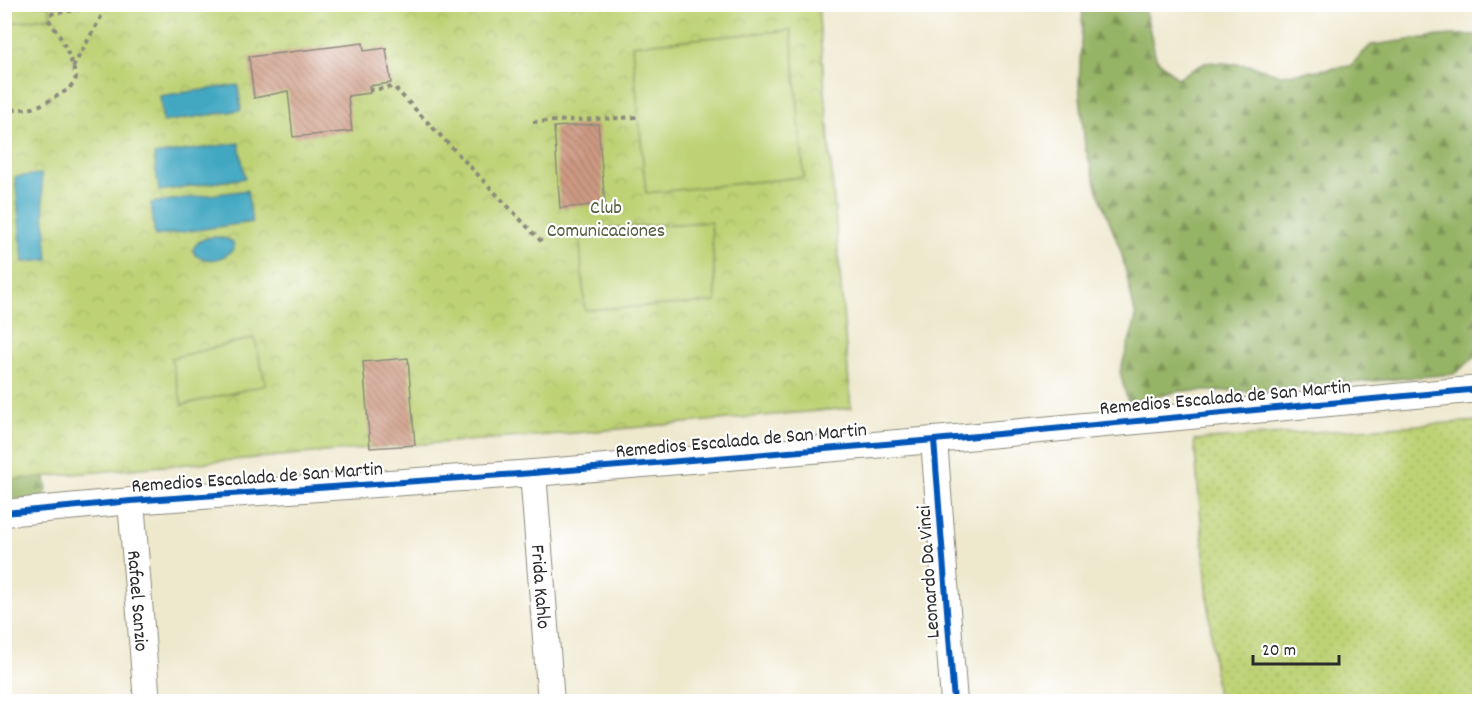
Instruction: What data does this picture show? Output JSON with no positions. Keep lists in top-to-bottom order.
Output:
{
  "streets": {
    "street": [
      "Remedios Escalada de San Martin",
      "Leonardo Da Vinci",
      "Frida Kahlo",
      "Rafael Sanzio"
    ]
  },
  "crossings": [
    ["Remedios Escalada de San Martin", "Leonardo Da Vinci"],
    ["Remedios Escalada de San Martin", "Frida Kahlo"],
    ["Remedios Escalada de San Martin", "Rafael Sanzio"]
  ],
  "parks": ["Club Comunicaciones"],
  "scale_bar": "20 m"
}
